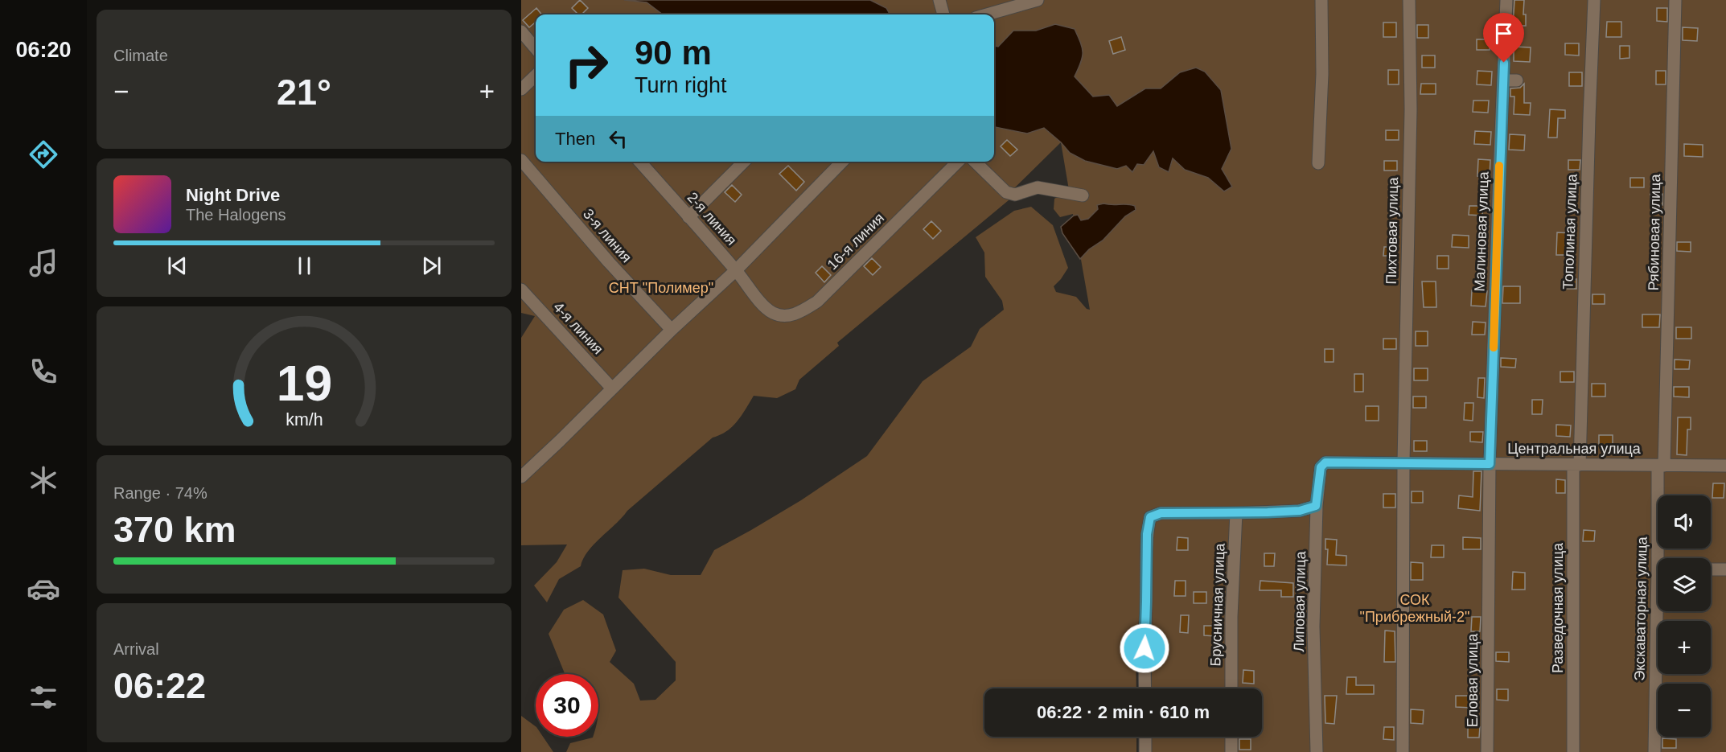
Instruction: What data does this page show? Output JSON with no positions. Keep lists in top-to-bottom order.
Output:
{
  "streets": {
    "street": [
      "2-я линия",
      "Пихтовая улица",
      "Малиновая улица",
      "Тополиная улица",
      "Рябиновая улица",
      "3-я линия",
      "16-я линия",
      "4-я линия",
      "Центральная улица",
      "Липовая улица",
      "Брусничная улица",
      "Разведочная улица",
      "Экскаваторная улица",
      "Еловая улица"
    ]
  },
  "crossings": [
    ["2-я линия", "16-я линия"],
    ["Пихтовая улица", "Центральная улица"],
    ["Малиновая улица", "Центральная улица"],
    ["Малиновая улица", "Еловая улица"],
    ["Тополиная улица", "Центральная улица"],
    ["Тополиная улица", "Разведочная улица"],
    ["Рябиновая улица", "Центральная улица"],
    ["Рябиновая улица", "Экскаваторная улица"],
    ["Центральная улица", "Липовая улица"],
    ["Центральная улица", "Разведочная улица"],
    ["Центральная улица", "Экскаваторная улица"],
    ["Центральная улица", "Еловая улица"]
  ],
  "parks": ["СНТ \"Полимер\"", "СОК \"Прибрежный-2\""],
  "page": {
    "tabs": "06:20",
    "tile": [
      "Climate",
      ["Range · 74%", "370 km"],
      ["Arrival", "06:22"]
    ],
    "turn": ["90 m", "Turn right"],
    "heat": ["−", "21°", "+"],
    "then": "Then",
    "song": ["Night Drive", "The Halogens"],
    "map_buttons": ["+", "−"],
    "limit": "30",
    "trip": "06:22 · 2 min · 610 m",
    "gauge": ["19", "km/h"]
  }
}
